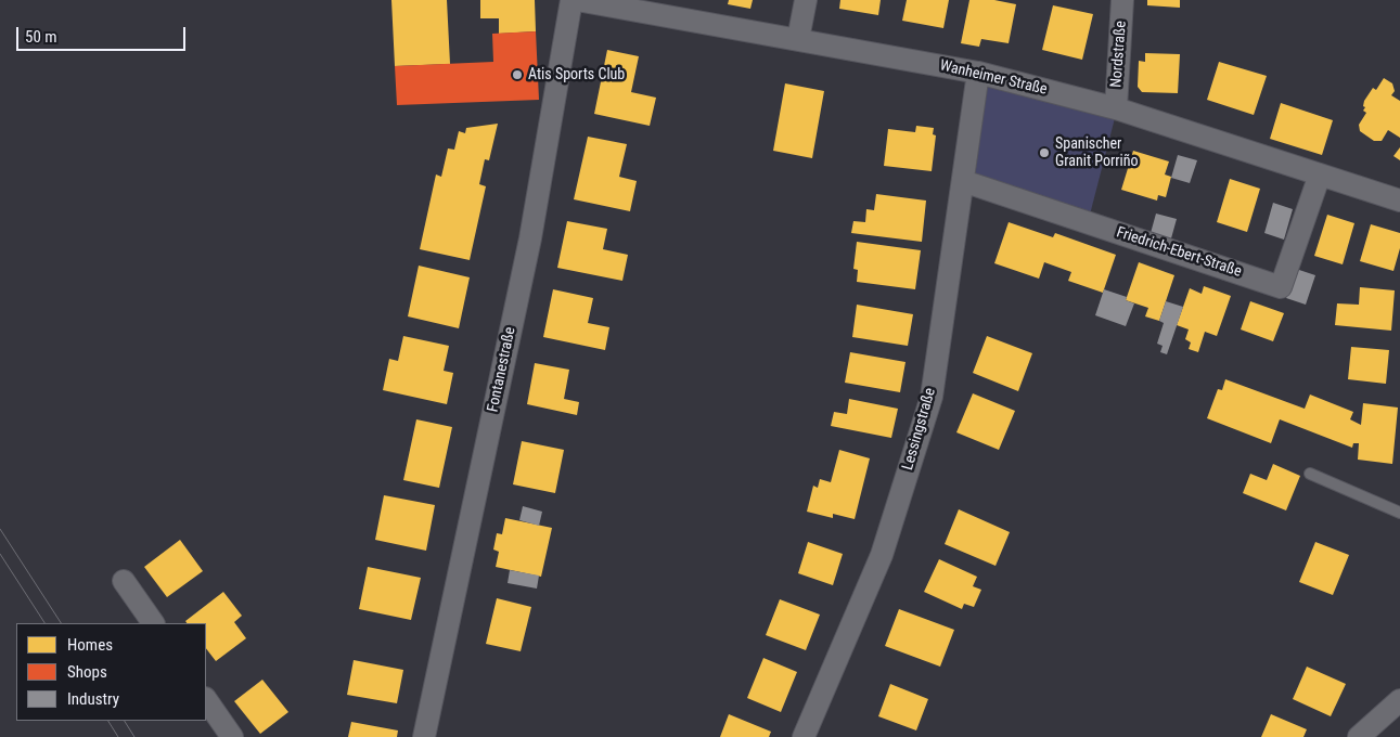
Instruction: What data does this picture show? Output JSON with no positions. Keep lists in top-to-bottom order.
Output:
{
  "streets": {
    "street": [
      "Nordstraße",
      "Wanheimer Straße",
      "Friedrich-Ebert-Straße",
      "Fontanestraße",
      "Lessingstraße"
    ]
  },
  "crossings": [
    ["Nordstraße", "Wanheimer Straße"],
    ["Wanheimer Straße", "Friedrich-Ebert-Straße"],
    ["Wanheimer Straße", "Lessingstraße"],
    ["Friedrich-Ebert-Straße", "Lessingstraße"]
  ],
  "places": ["Atis Sports Club", "Spanischer Granit Porriño"],
  "legend": ["Homes", "Shops", "Industry"],
  "scale_bar": "50 m"
}
